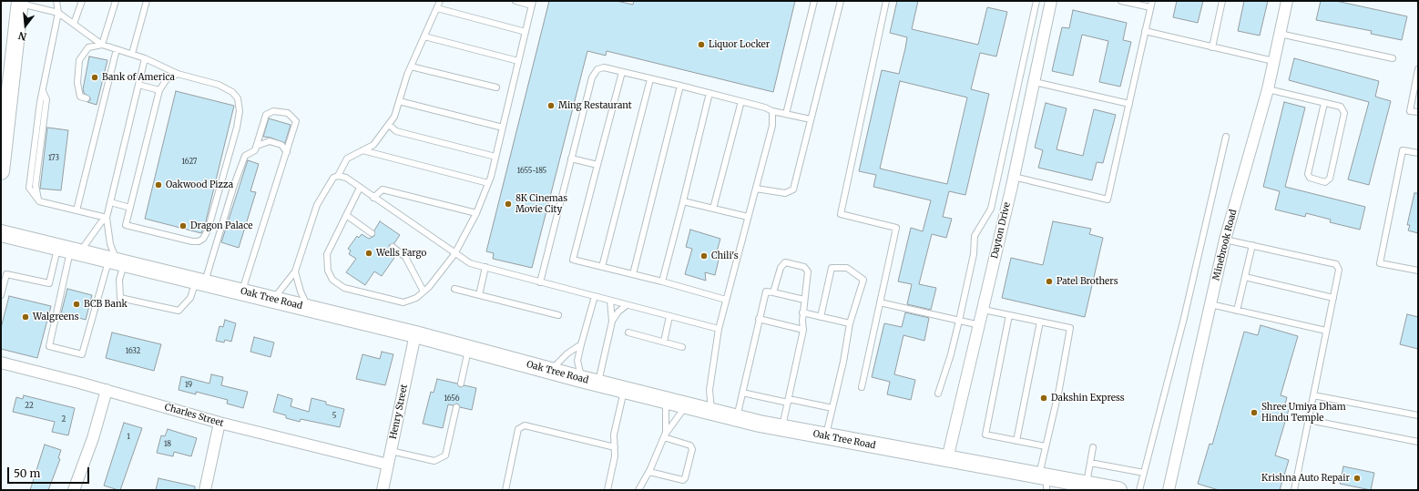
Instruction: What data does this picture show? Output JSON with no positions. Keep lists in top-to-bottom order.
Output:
{
  "streets": {
    "main road": ["Oak Tree Road"],
    "street": [
      "Dayton Drive",
      "Minebrook Road",
      "Henry Street",
      "Charles Street"
    ]
  },
  "crossings": [
    ["Dayton Drive", "Oak Tree Road"],
    ["Oak Tree Road", "Henry Street"],
    ["Henry Street", "Charles Street"]
  ],
  "places": [
    "Liquor Locker",
    "Bank of America",
    "Ming Restaurant",
    "Oakwood Pizza",
    "8K Cinemas Movie City",
    "Dragon Palace",
    "Wells Fargo",
    "Chili's",
    "Patel Brothers",
    "BCB Bank",
    "Walgreens",
    "Dakshin Express",
    "Shree Umiya Dham Hindu Temple",
    "Krishna Auto Repair"
  ],
  "house_numbers": [
    "173",
    "1627",
    "1655-185",
    "1632",
    "19",
    "1656",
    "22",
    "5",
    "2",
    "1",
    "18"
  ],
  "scale_bar": "50 m",
  "north": "bottom"
}
